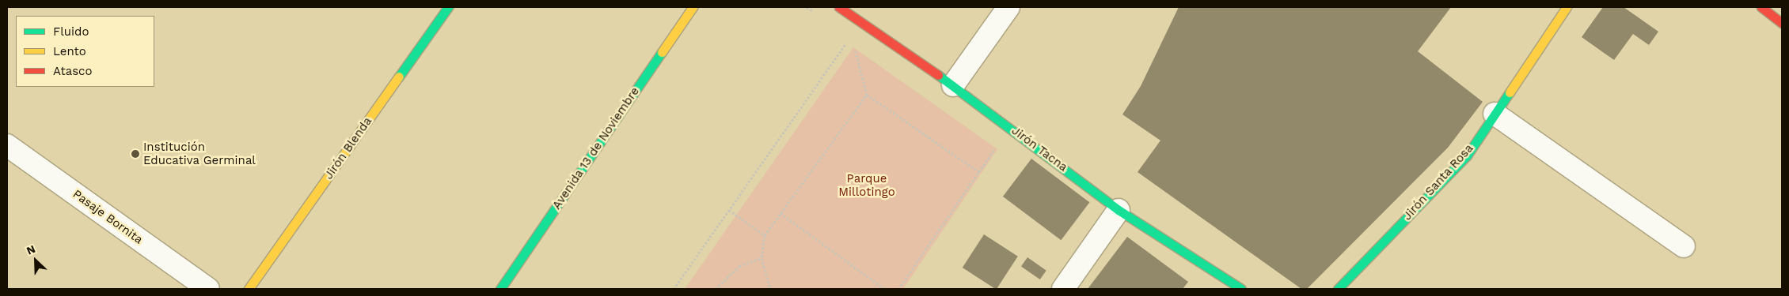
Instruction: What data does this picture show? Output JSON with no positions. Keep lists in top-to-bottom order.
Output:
{
  "streets": {
    "main road": [
      "Jirón Blenda",
      "Avenida 13 de Noviembre",
      "Jirón Tacna",
      "Jirón Santa Rosa"
    ],
    "street": ["Pasaje Bornita"]
  },
  "parks": ["Parque Millotingo"],
  "places": ["Institución Educativa Germinal"],
  "legend": ["Fluido", "Lento", "Atasco"],
  "north": "top left"
}
